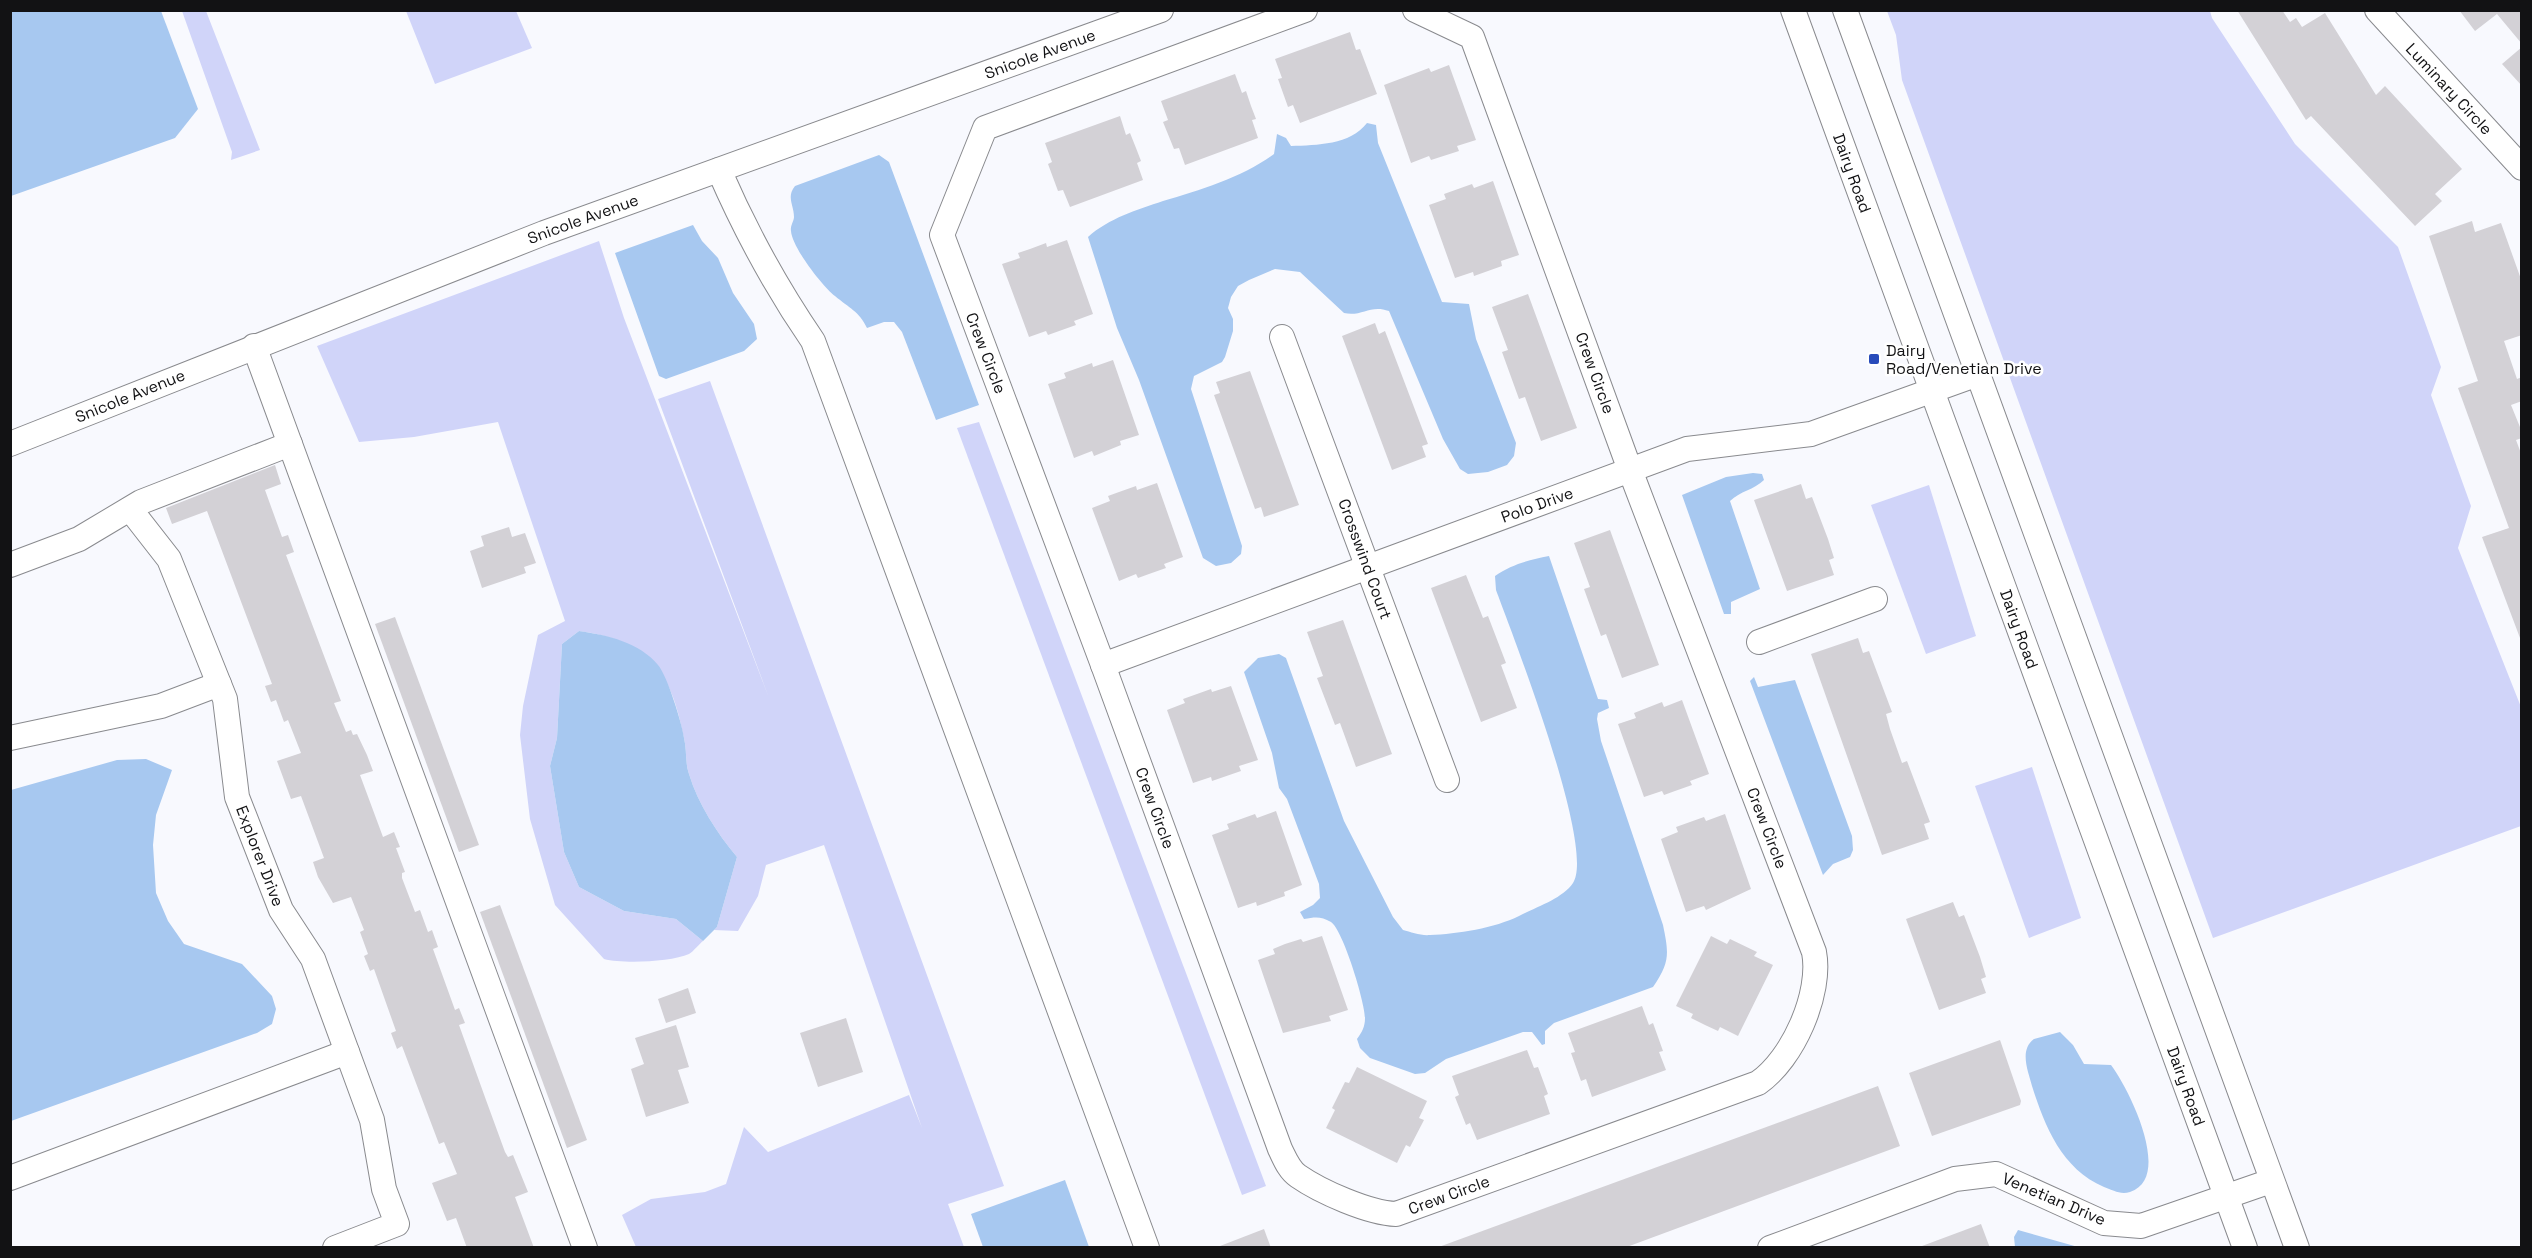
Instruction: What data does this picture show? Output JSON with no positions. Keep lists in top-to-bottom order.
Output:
{
  "streets": {
    "street": [
      "Snicole Avenue",
      "Luminary Circle",
      "Dairy Road",
      "Crew Circle",
      "Polo Drive",
      "Crosswind Court",
      "Explorer Drive",
      "Venetian Drive"
    ]
  },
  "crossings": [
    ["Dairy Road", "Polo Drive"],
    ["Dairy Road", "Venetian Drive"],
    ["Crew Circle", "Polo Drive"],
    ["Polo Drive", "Crosswind Court"]
  ],
  "places": {
    "transit": ["Dairy Road/Venetian Drive"]
  }
}
